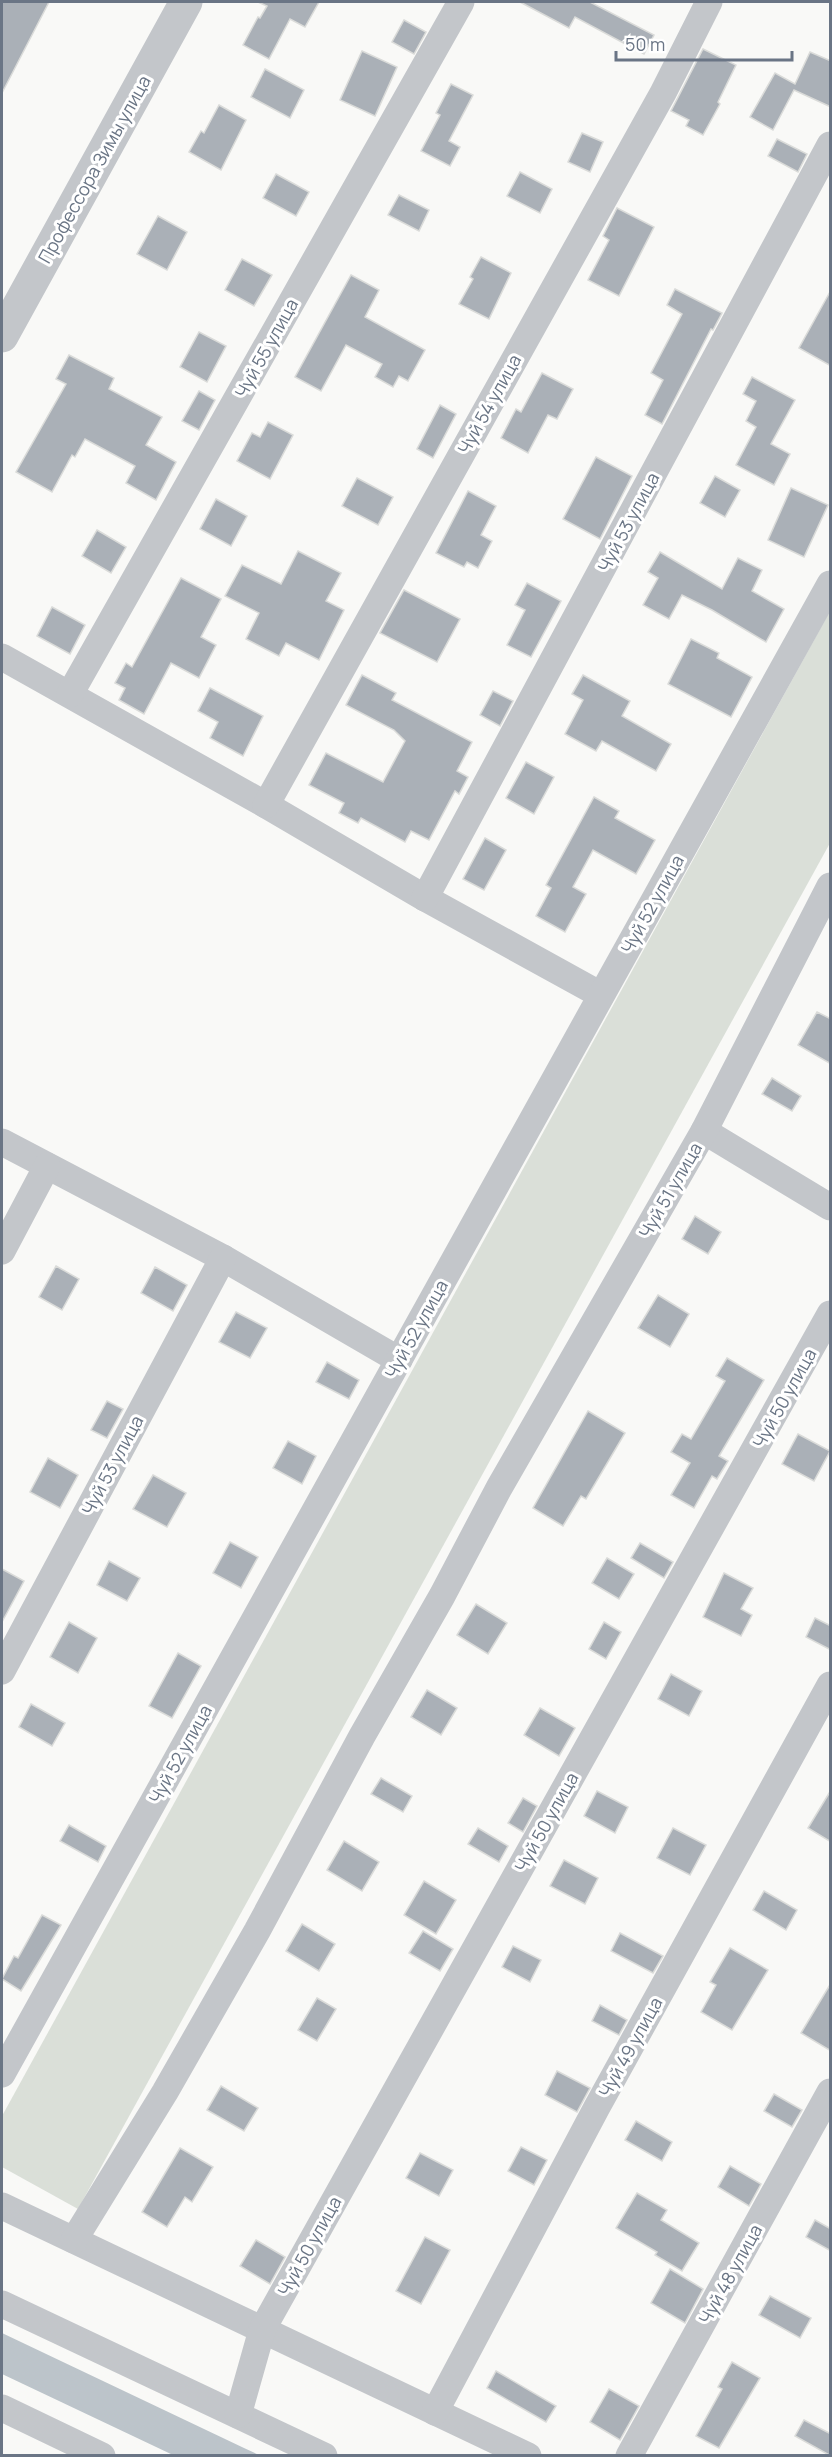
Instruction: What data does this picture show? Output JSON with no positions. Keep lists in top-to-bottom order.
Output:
{
  "streets": {
    "street": [
      "Профессора Зимы улица",
      "Чуй 55 улица",
      "Чуй 54 улица",
      "Чуй 53 улица",
      "Чуй 52 улица",
      "Чуй 51 улица",
      "Чуй 50 улица",
      "Чуй 49 улица",
      "Чуй 48 улица"
    ]
  },
  "scale_bar": "50 m"
}
